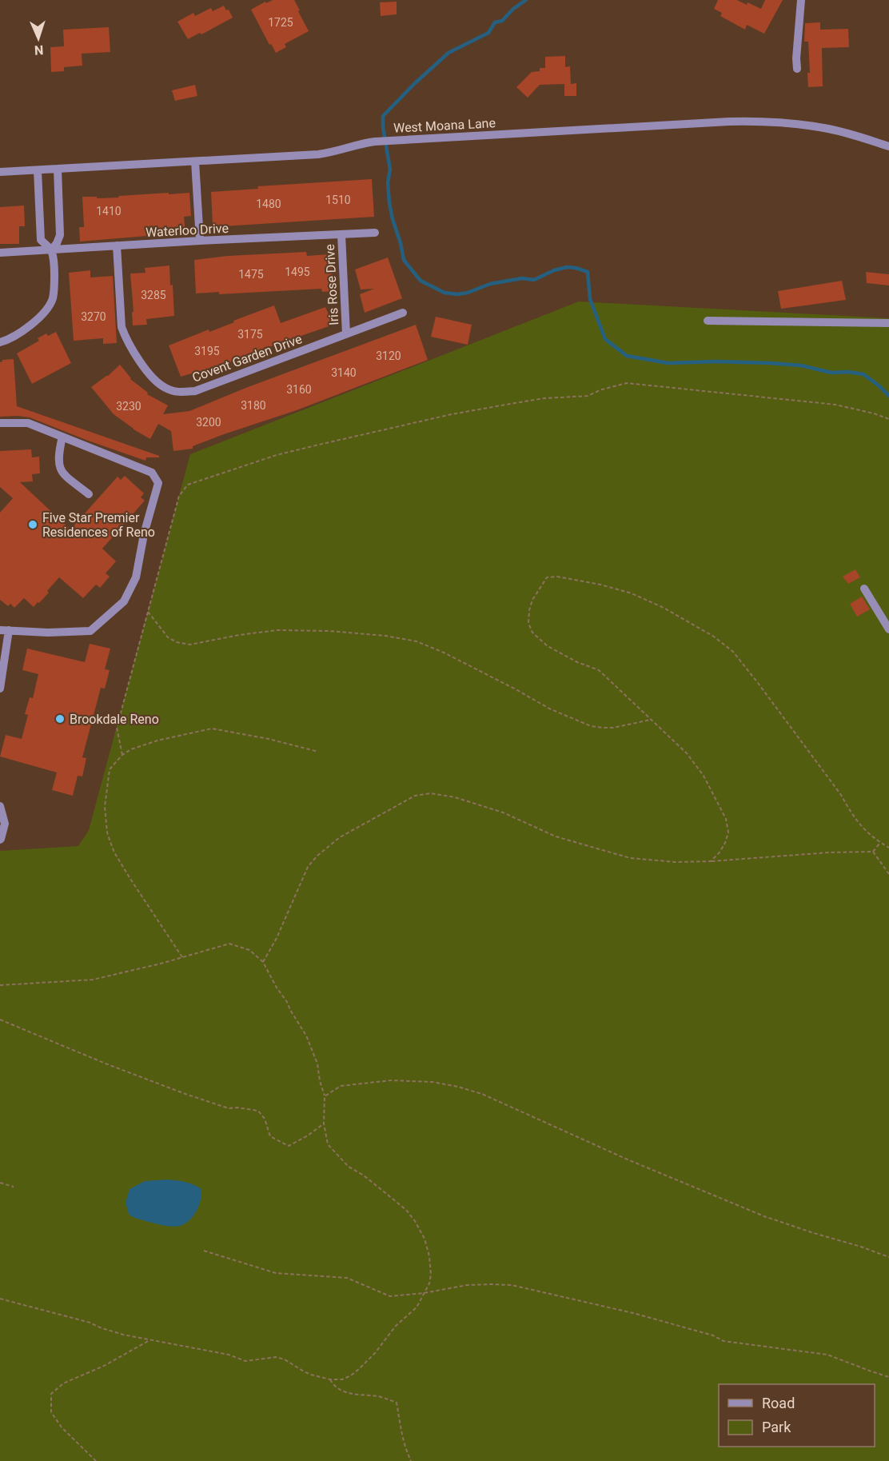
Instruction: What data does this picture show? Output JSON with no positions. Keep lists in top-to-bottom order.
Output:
{
  "streets": {
    "street": [
      "West Moana Lane",
      "Waterloo Drive",
      "Iris Rose Drive",
      "Covent Garden Drive"
    ]
  },
  "crossings": [
    ["Waterloo Drive", "Iris Rose Drive"],
    ["Waterloo Drive", "Covent Garden Drive"],
    ["Iris Rose Drive", "Covent Garden Drive"]
  ],
  "places": ["Five Star Premier Residences of Reno", "Brookdale Reno"],
  "house_numbers": [
    "1725",
    "1510",
    "1480",
    "1410",
    "1495",
    "1475",
    "3285",
    "3270",
    "3175",
    "3195",
    "3120",
    "3140",
    "3160",
    "3180",
    "3230",
    "3200"
  ],
  "legend": ["Road", "Park"],
  "north": "bottom"
}
